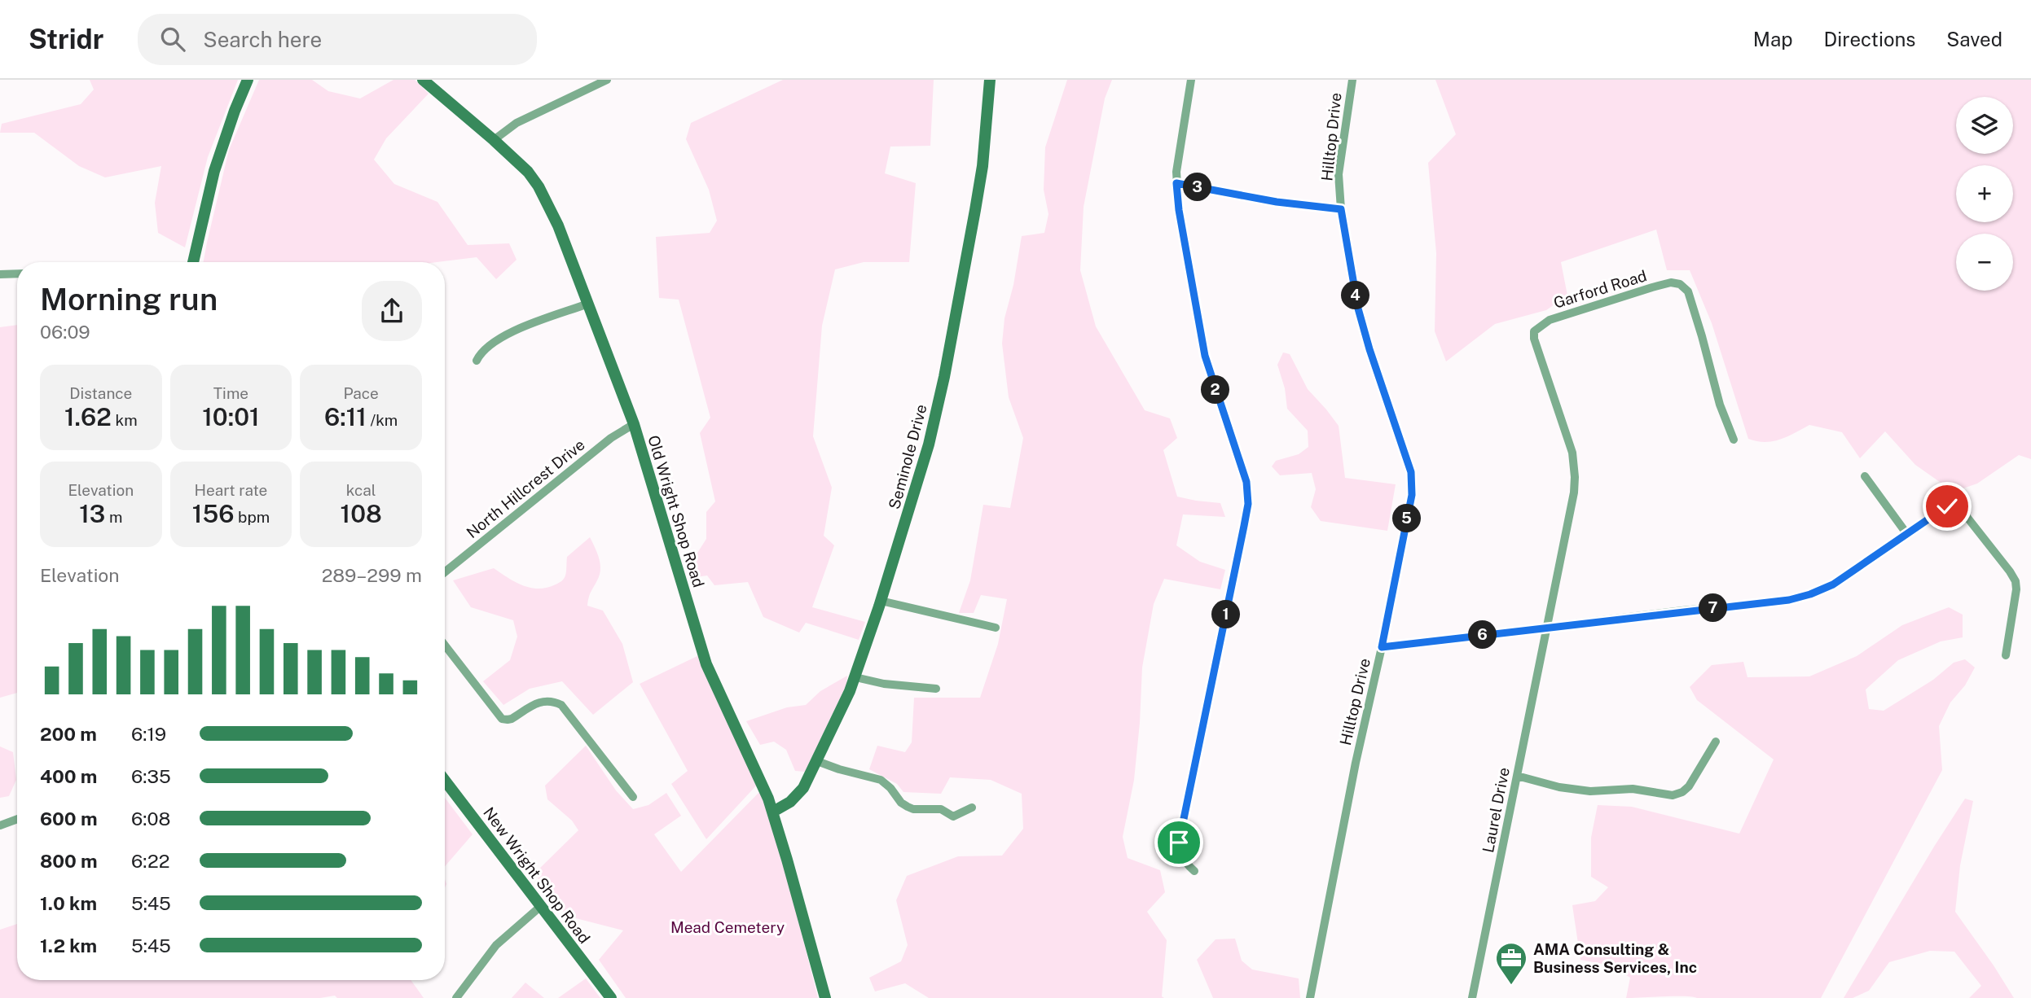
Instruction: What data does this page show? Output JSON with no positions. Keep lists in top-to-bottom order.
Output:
{
  "streets": {
    "street": [
      "Hilltop Drive",
      "Garford Road",
      "Seminole Drive",
      "North Hillcrest Drive",
      "Old Wright Shop Road",
      "Laurel Drive",
      "New Wright Shop Road"
    ]
  },
  "crossings": [
    ["Garford Road", "Laurel Drive"],
    ["Seminole Drive", "Old Wright Shop Road"],
    ["North Hillcrest Drive", "Old Wright Shop Road"]
  ],
  "parks": ["Mead Cemetery"],
  "places": {
    "office": ["AMA Consulting & Business Services, Inc"]
  },
  "page": {
    "header": "Stridr",
    "search": "Search here",
    "nav": ["Map", "Directions", "Saved"],
    "map_buttons": ["+", "−"],
    "pins": [
      "3",
      "4",
      "2",
      "5",
      "7",
      "1",
      "6"
    ],
    "heading": ["Morning run", "06:09"],
    "stats": [
      ["Distance", "1.62 km"],
      ["Time", "10:01"],
      ["Pace", "6:11 /km"],
      ["Elevation", "13 m"],
      ["Heart rate", "156 bpm"],
      ["kcal", "108"]
    ],
    "chart": ["Elevation", "289–299 m"],
    "list": [
      {
        "name": "200 m",
        "note": "6:19"
      },
      {
        "name": "400 m",
        "note": "6:35"
      },
      {
        "name": "600 m",
        "note": "6:08"
      },
      {
        "name": "800 m",
        "note": "6:22"
      },
      {
        "name": "1.0 km",
        "note": "5:45"
      },
      {
        "name": "1.2 km",
        "note": "5:45"
      }
    ]
  }
}
